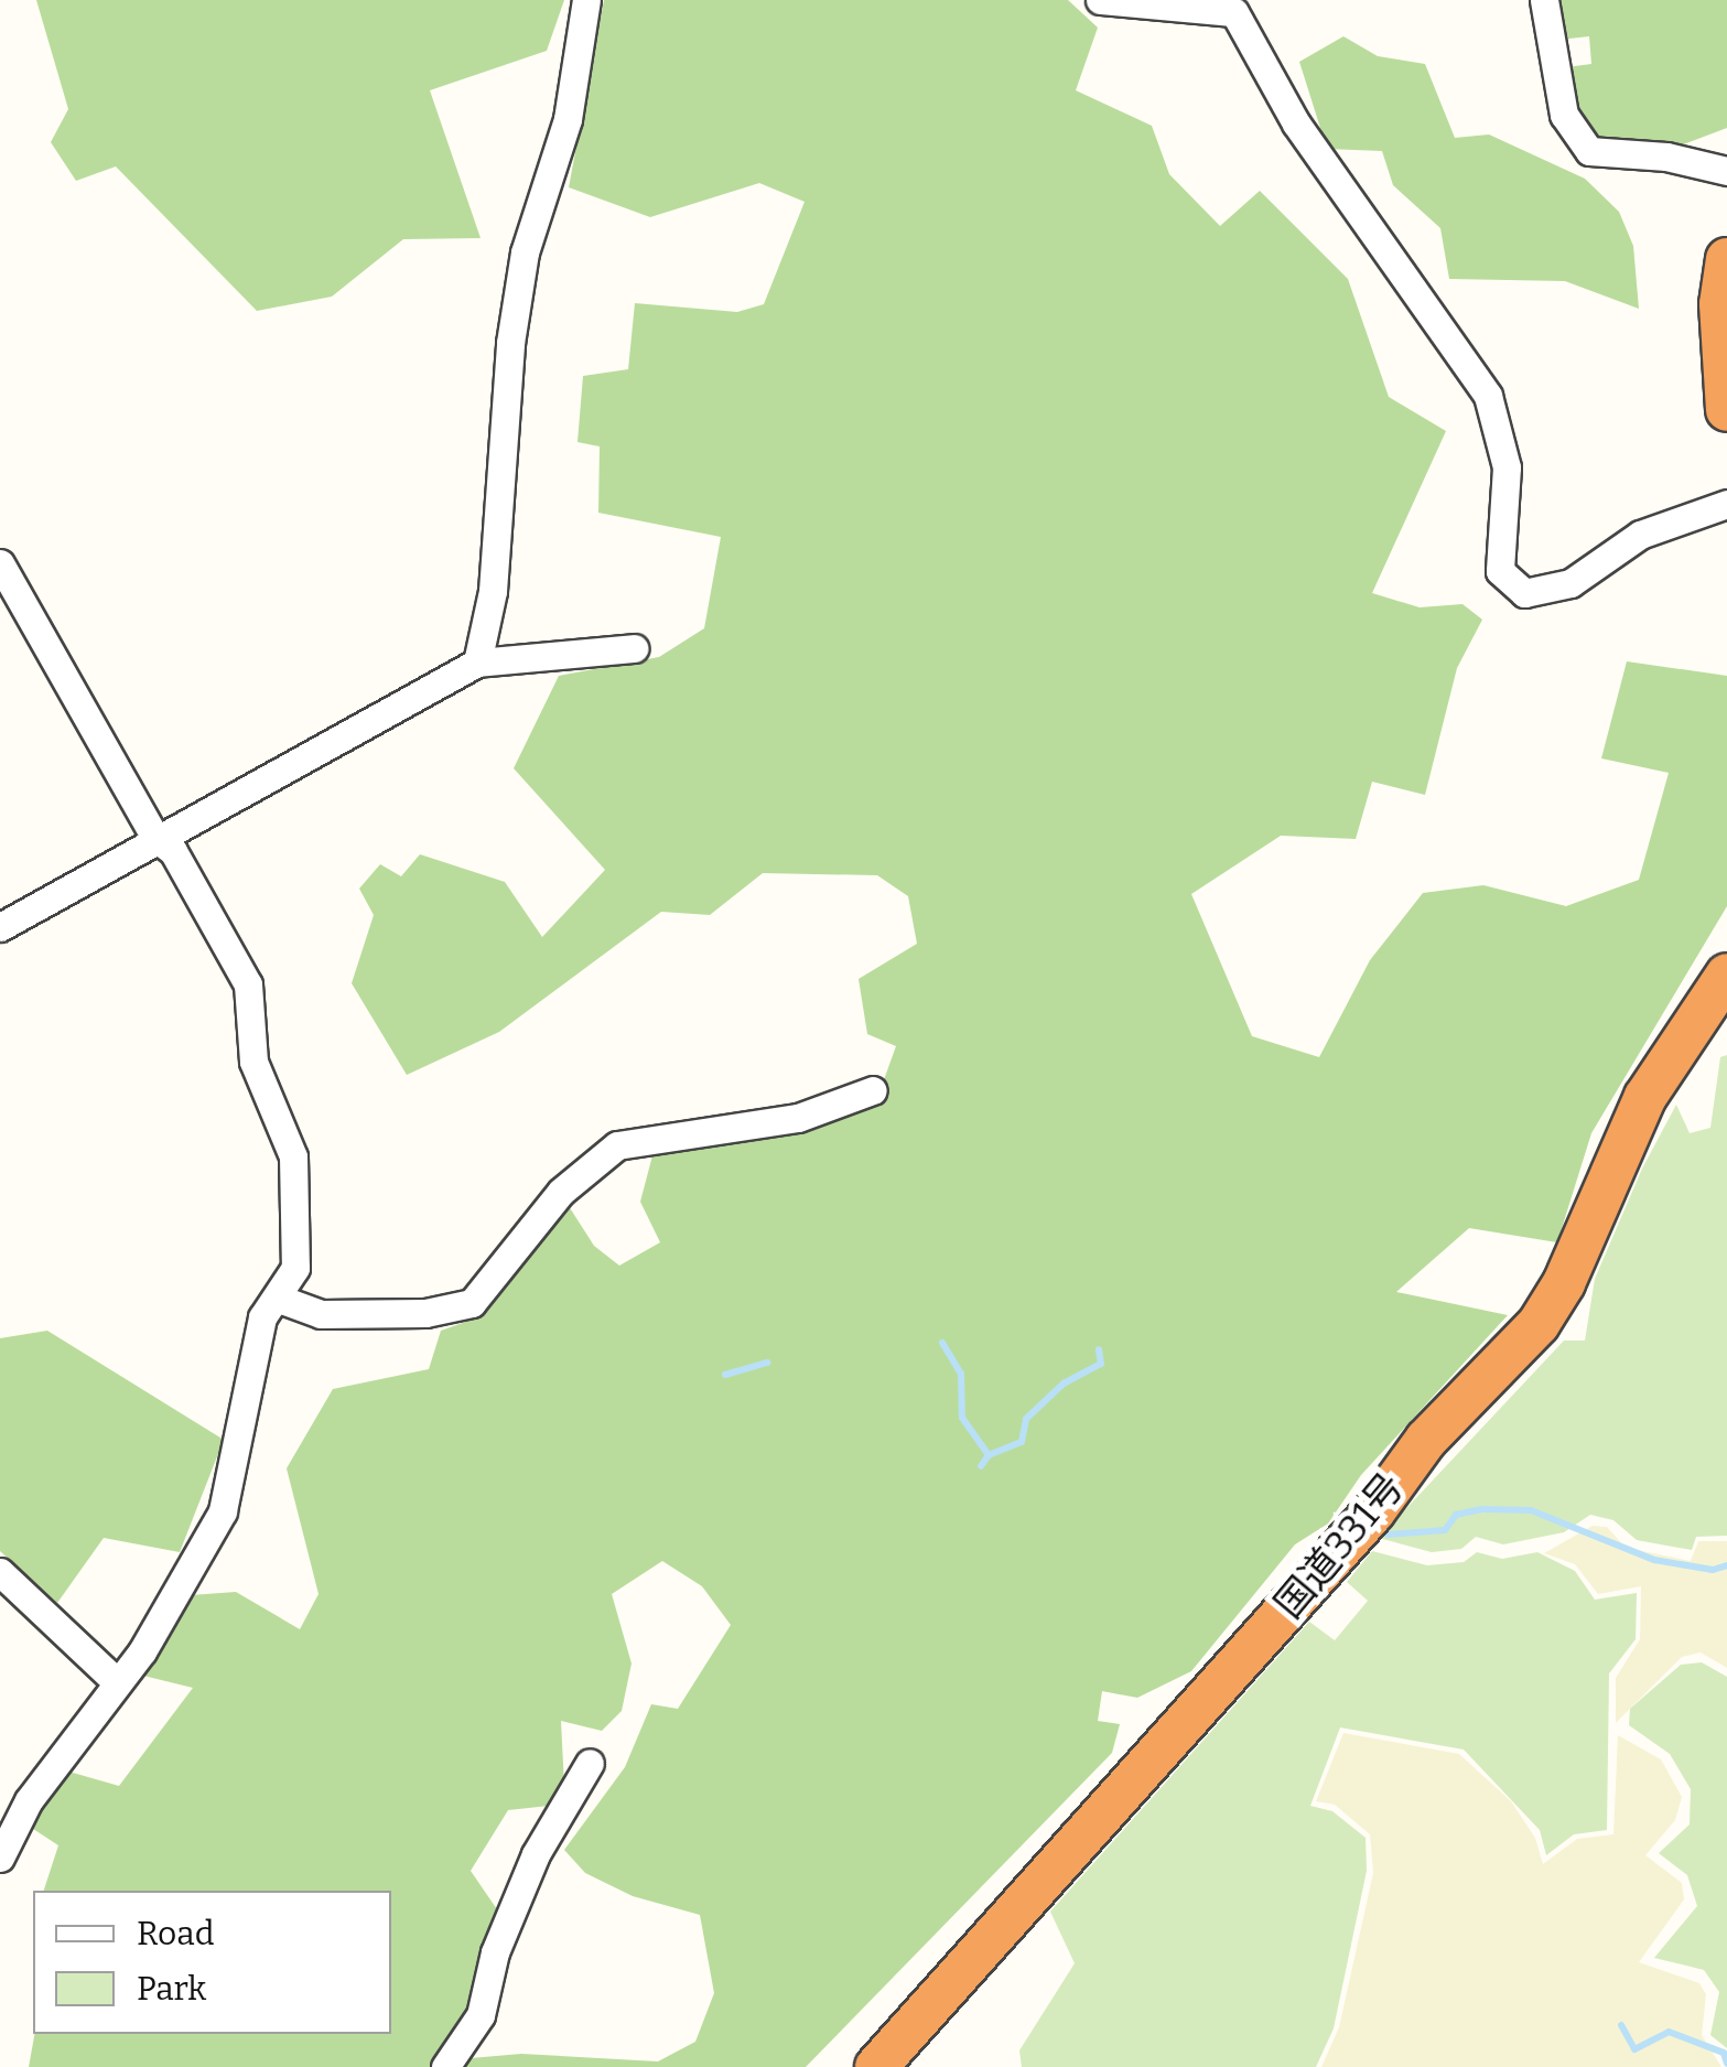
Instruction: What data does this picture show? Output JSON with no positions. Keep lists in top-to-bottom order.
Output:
{
  "streets": {
    "highway": ["国道331号"]
  },
  "legend": ["Road", "Park"]
}
